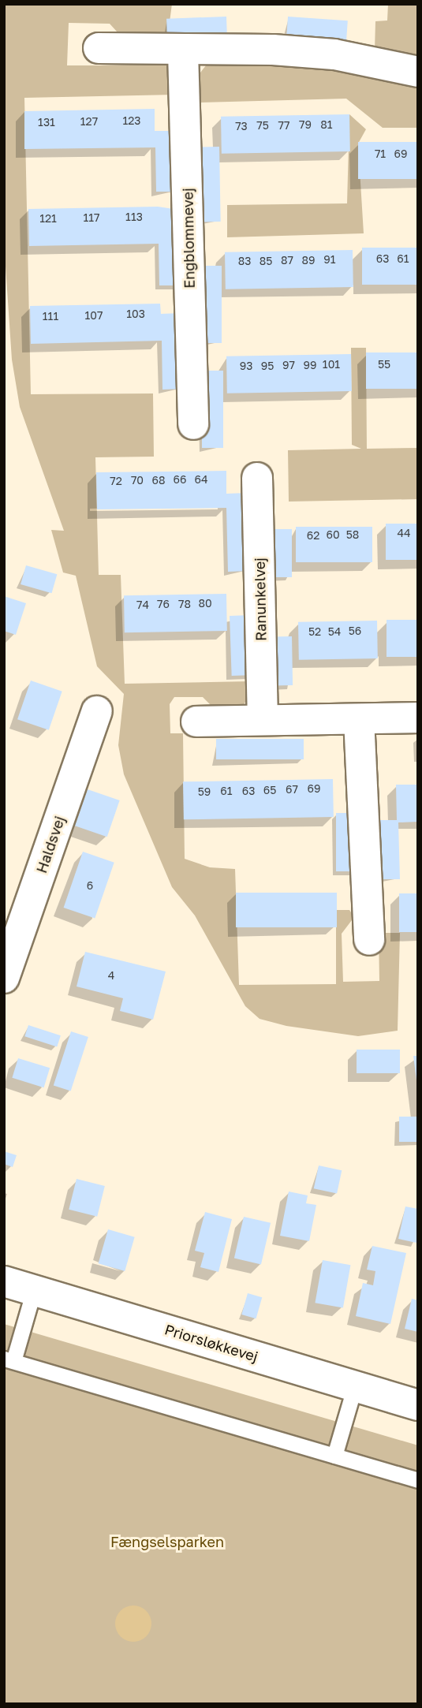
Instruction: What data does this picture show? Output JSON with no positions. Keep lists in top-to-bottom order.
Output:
{
  "streets": {
    "street": [
      "Engblommevej",
      "Ranunkelvej",
      "Haldsvej",
      "Priorsløkkevej"
    ]
  },
  "parks": ["Fængselsparken"],
  "house_numbers": [
    "123",
    "127",
    "131",
    "79",
    "81",
    "75",
    "77",
    "73",
    "71",
    "69",
    "113",
    "117",
    "121",
    "63",
    "61",
    "91",
    "87",
    "89",
    "83",
    "85",
    "103",
    "107",
    "111",
    "101",
    "55",
    "97",
    "99",
    "93",
    "95",
    "66",
    "64",
    "70",
    "68",
    "72",
    "44",
    "60",
    "58",
    "62",
    "80",
    "76",
    "78",
    "74",
    "56",
    "52",
    "54",
    "69",
    "67",
    "65",
    "61",
    "63",
    "59",
    "6",
    "4"
  ]
}
